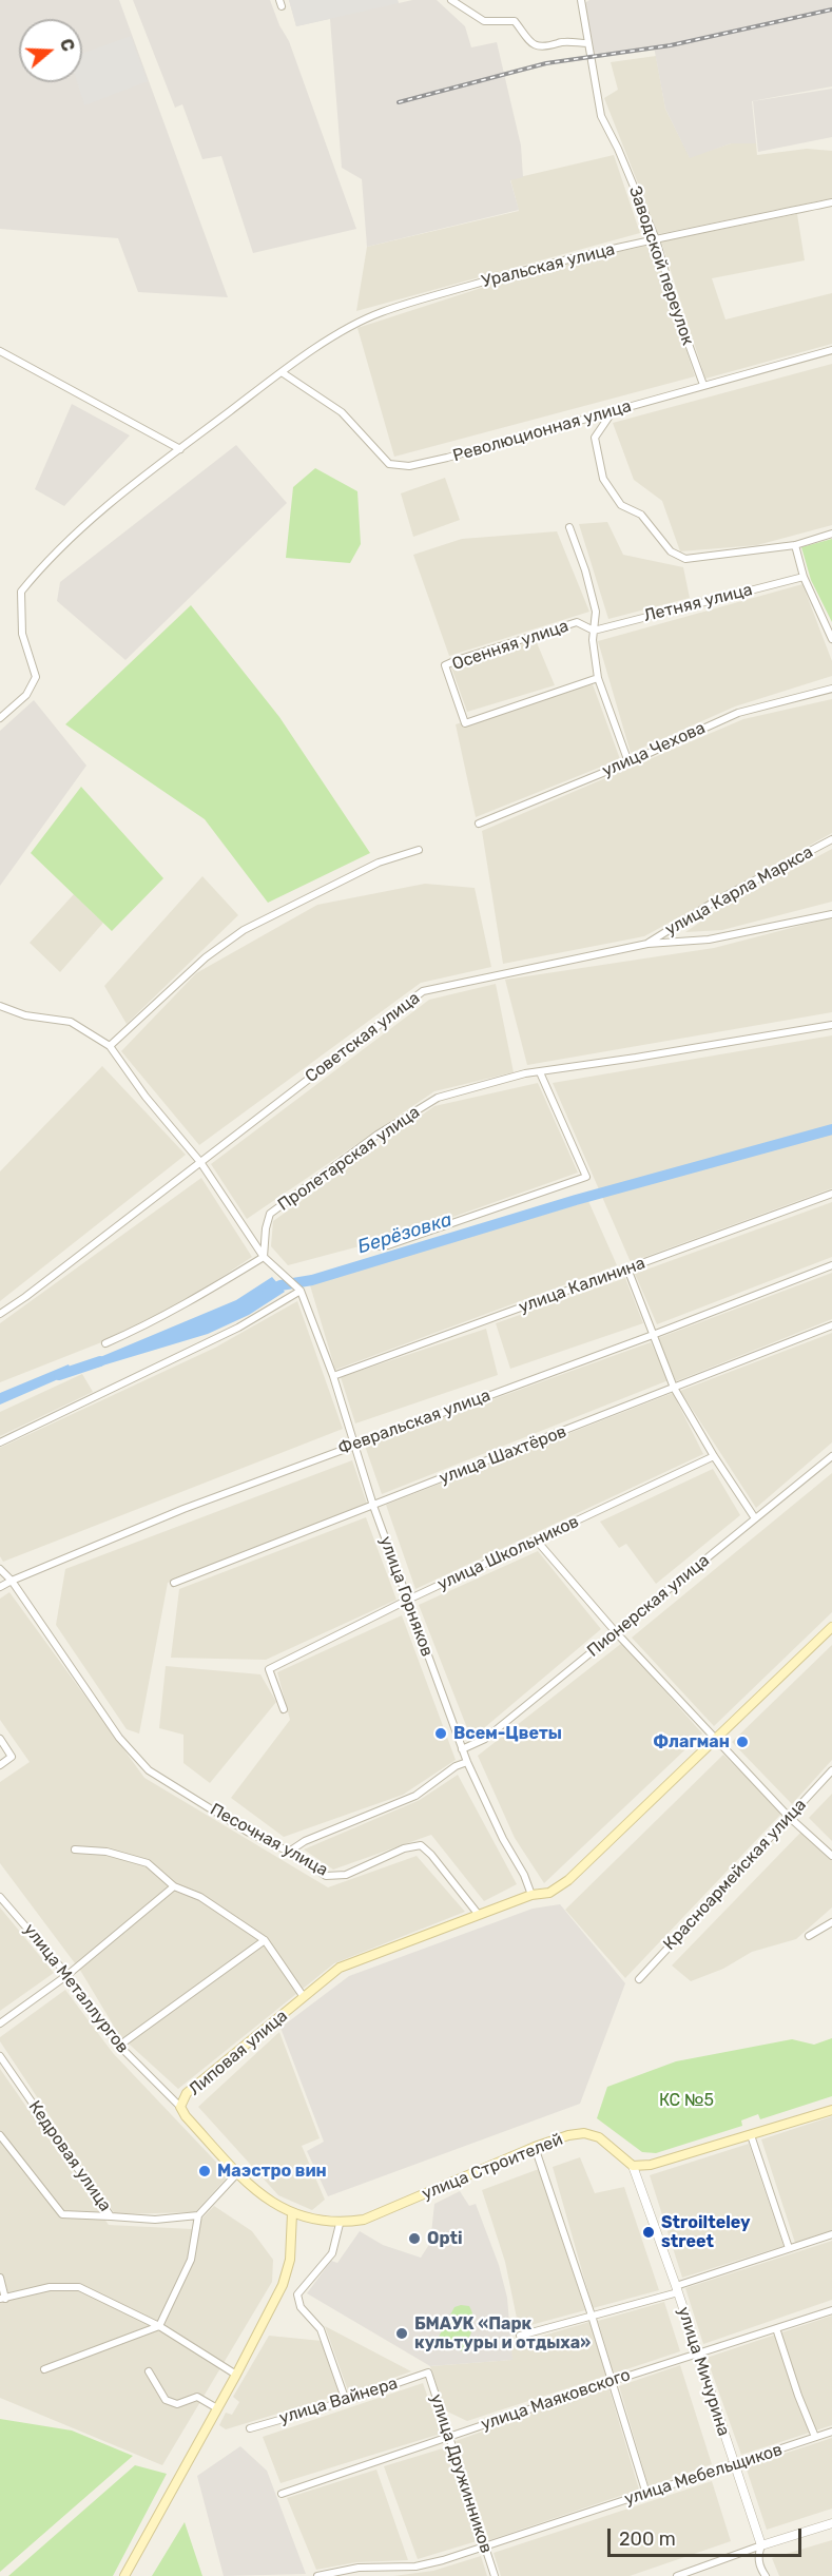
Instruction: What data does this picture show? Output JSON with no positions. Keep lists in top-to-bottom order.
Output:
{
  "streets": {
    "main road": ["Липовая улица", "улица Строителей"],
    "street": [
      "Уральская улица",
      "Заводской переулок",
      "Революционная улица",
      "Летняя улица",
      "Осенняя улица",
      "улица Чехова",
      "улица Карла Маркса",
      "Советская улица",
      "Пролетарская улица",
      "улица Калинина",
      "Февральская улица",
      "улица Шахтёров",
      "улица Школьников",
      "улица Горняков",
      "Пионерская улица",
      "Песочная улица",
      "Красноармейская улица",
      "улица Металлургов",
      "Кедровая улица",
      "улица Мичурина",
      "улица Маяковского",
      "улица Вайнера",
      "улица Дружинников",
      "улица Мебельщиков"
    ]
  },
  "crossings": [
    ["Уральская улица", "Заводской переулок"],
    ["Уральская улица", "Революционная улица"],
    ["Заводской переулок", "Революционная улица"],
    ["Летняя улица", "Осенняя улица"],
    ["улица Карла Маркса", "Советская улица"],
    ["улица Калинина", "улица Горняков"],
    ["Февральская улица", "улица Горняков"],
    ["Февральская улица", "Песочная улица"],
    ["улица Шахтёров", "улица Горняков"],
    ["улица Школьников", "улица Горняков"],
    ["улица Горняков", "Пионерская улица"],
    ["улица Горняков", "Липовая улица"],
    ["Песочная улица", "Липовая улица"],
    ["улица Металлургов", "Липовая улица"],
    ["Липовая улица", "улица Строителей"],
    ["улица Строителей", "улица Мичурина"],
    ["улица Мичурина", "улица Маяковского"],
    ["улица Мичурина", "улица Мебельщиков"],
    ["улица Маяковского", "улица Дружинников"],
    ["улица Вайнера", "улица Дружинников"],
    ["улица Дружинников", "улица Мебельщиков"]
  ],
  "water": ["Берёзовка"],
  "parks": ["КС №5"],
  "places": [
    "Всем-Цветы",
    "Флагман",
    "Маэстро вин",
    "Stroilteley street",
    "Opti",
    "БМАУК «Парк культуры и отдыха»"
  ],
  "scale_bar": "200 m",
  "north": "right"
}
